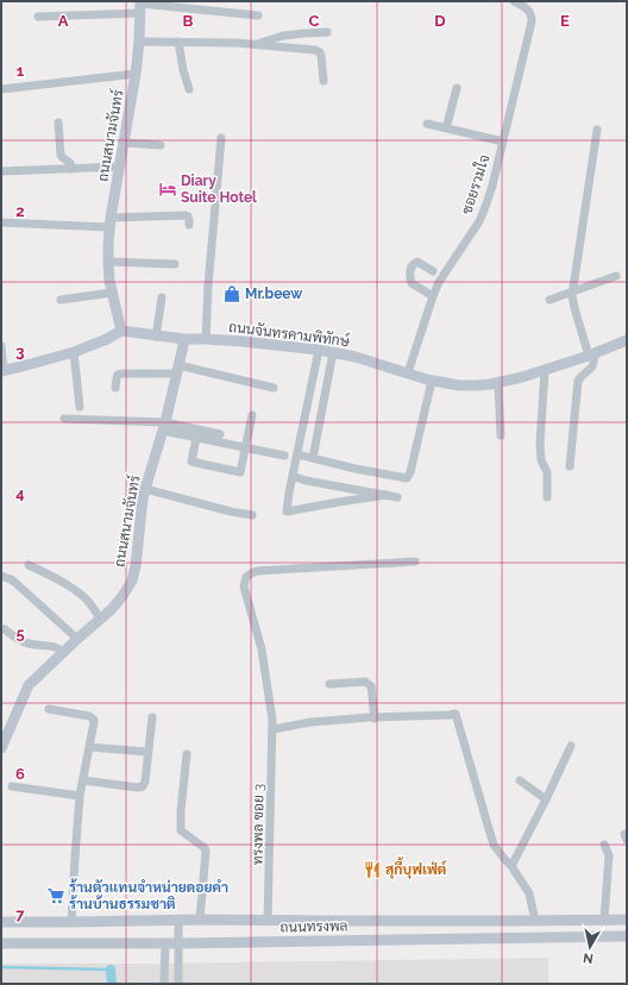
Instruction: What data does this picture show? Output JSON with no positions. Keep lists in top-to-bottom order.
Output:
{
  "streets": {
    "street": [
      "ถนนสนามจันทร์",
      "ซอยรวมใจ",
      "ถนนจันทรคามพิทักษ์",
      "ทรงพล ซอย 3",
      "ถนนทรงพล"
    ]
  },
  "crossings": [
    ["ถนนสนามจันทร์", "ถนนจันทรคามพิทักษ์"],
    ["ซอยรวมใจ", "ถนนจันทรคามพิทักษ์"],
    ["ทรงพล ซอย 3", "ถนนทรงพล"]
  ],
  "places": {
    "hotel": ["Diary Suite Hotel"],
    "shop": ["Mr.beew"],
    "restaurant": ["สุกี้บุฟเฟ่ต์"],
    "supermarket": ["ร้านตัวแทนจำหน่ายดอยคำ ร้านบ้านธรรมชาติ"]
  },
  "north": "bottom",
  "grid": {
    "columns": [
      "A",
      "B",
      "C",
      "D",
      "E"
    ],
    "rows": [
      "1",
      "2",
      "3",
      "4",
      "5",
      "6",
      "7"
    ]
  }
}
